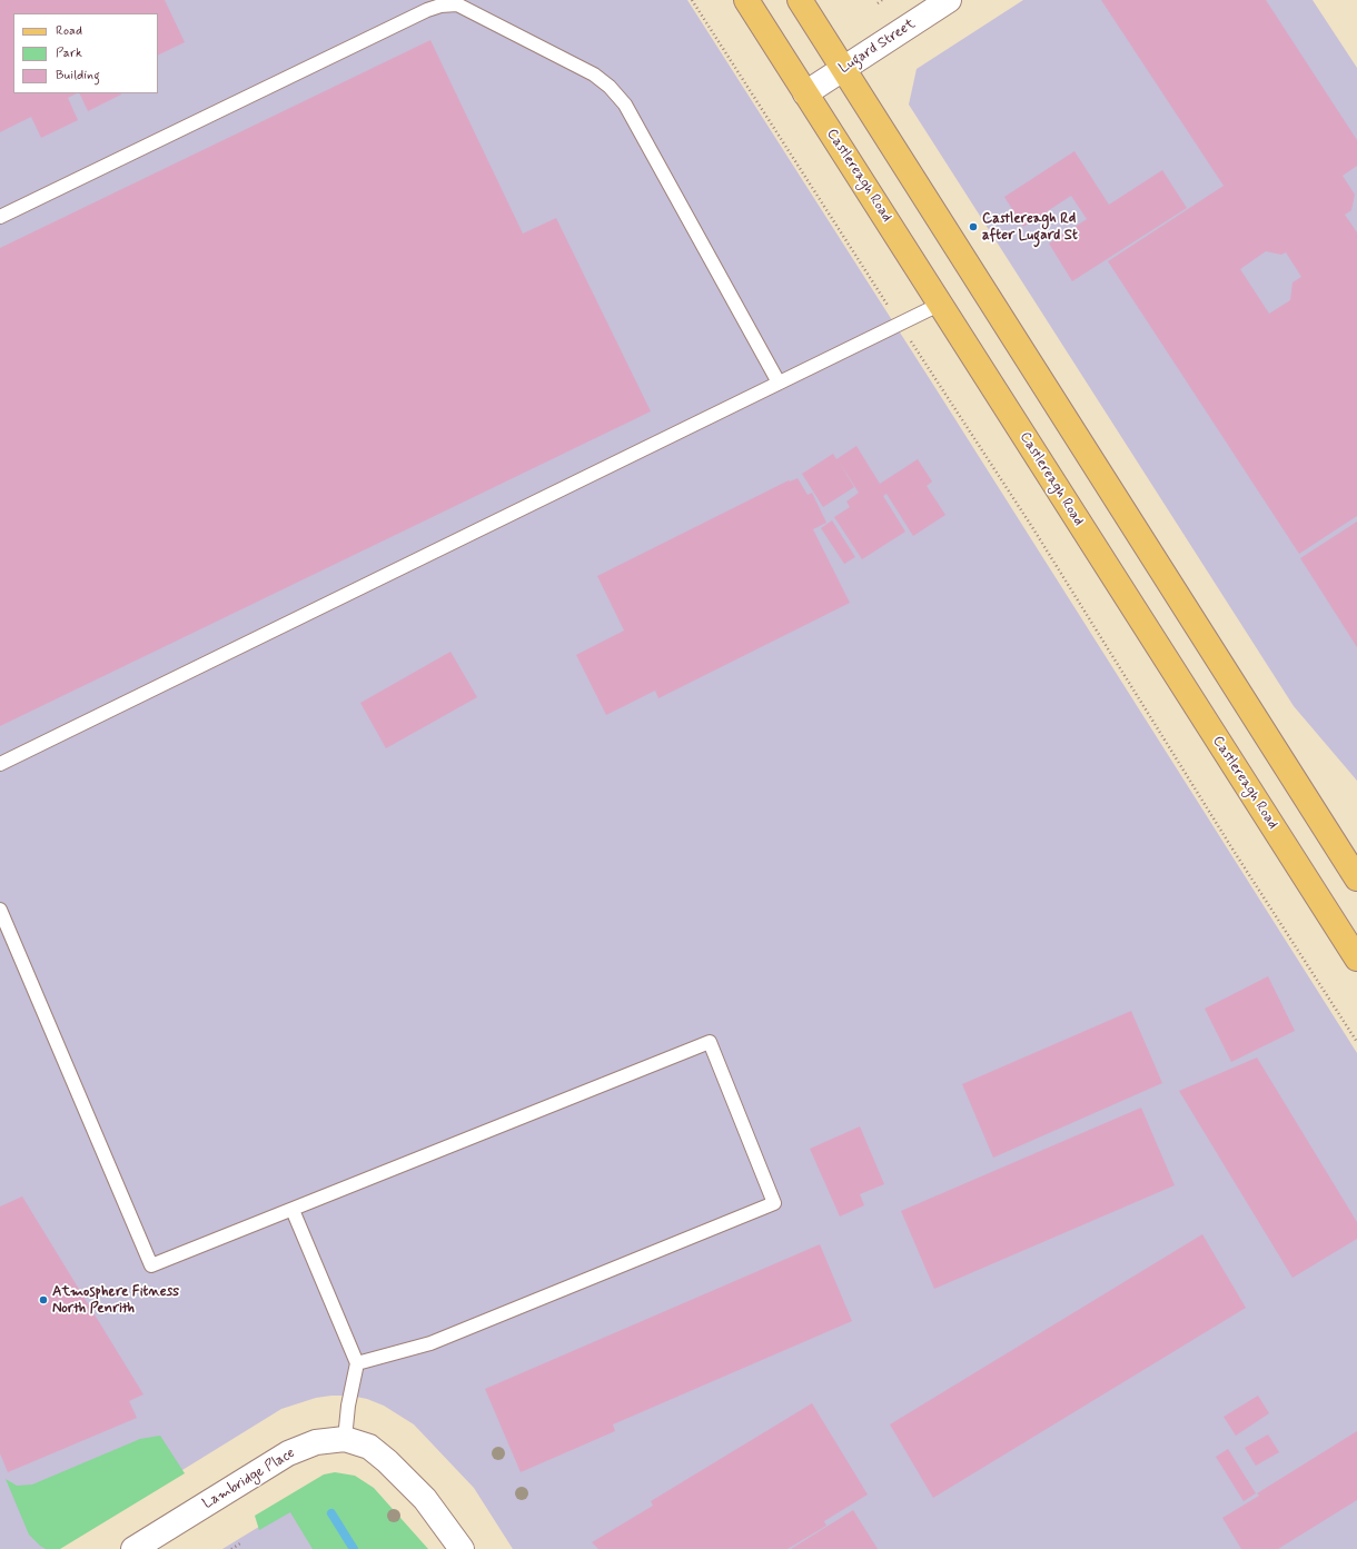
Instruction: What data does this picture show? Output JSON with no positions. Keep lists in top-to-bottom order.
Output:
{
  "streets": {
    "main road": ["Castlereagh Road"],
    "street": ["Lugard Street", "Lambridge Place"]
  },
  "crossings": [
    ["Lugard Street", "Castlereagh Road"]
  ],
  "places": ["Castlereagh Rd after Lugard St", "Atmosphere Fitness North Penrith"],
  "legend": ["Road", "Park", "Building"]
}
